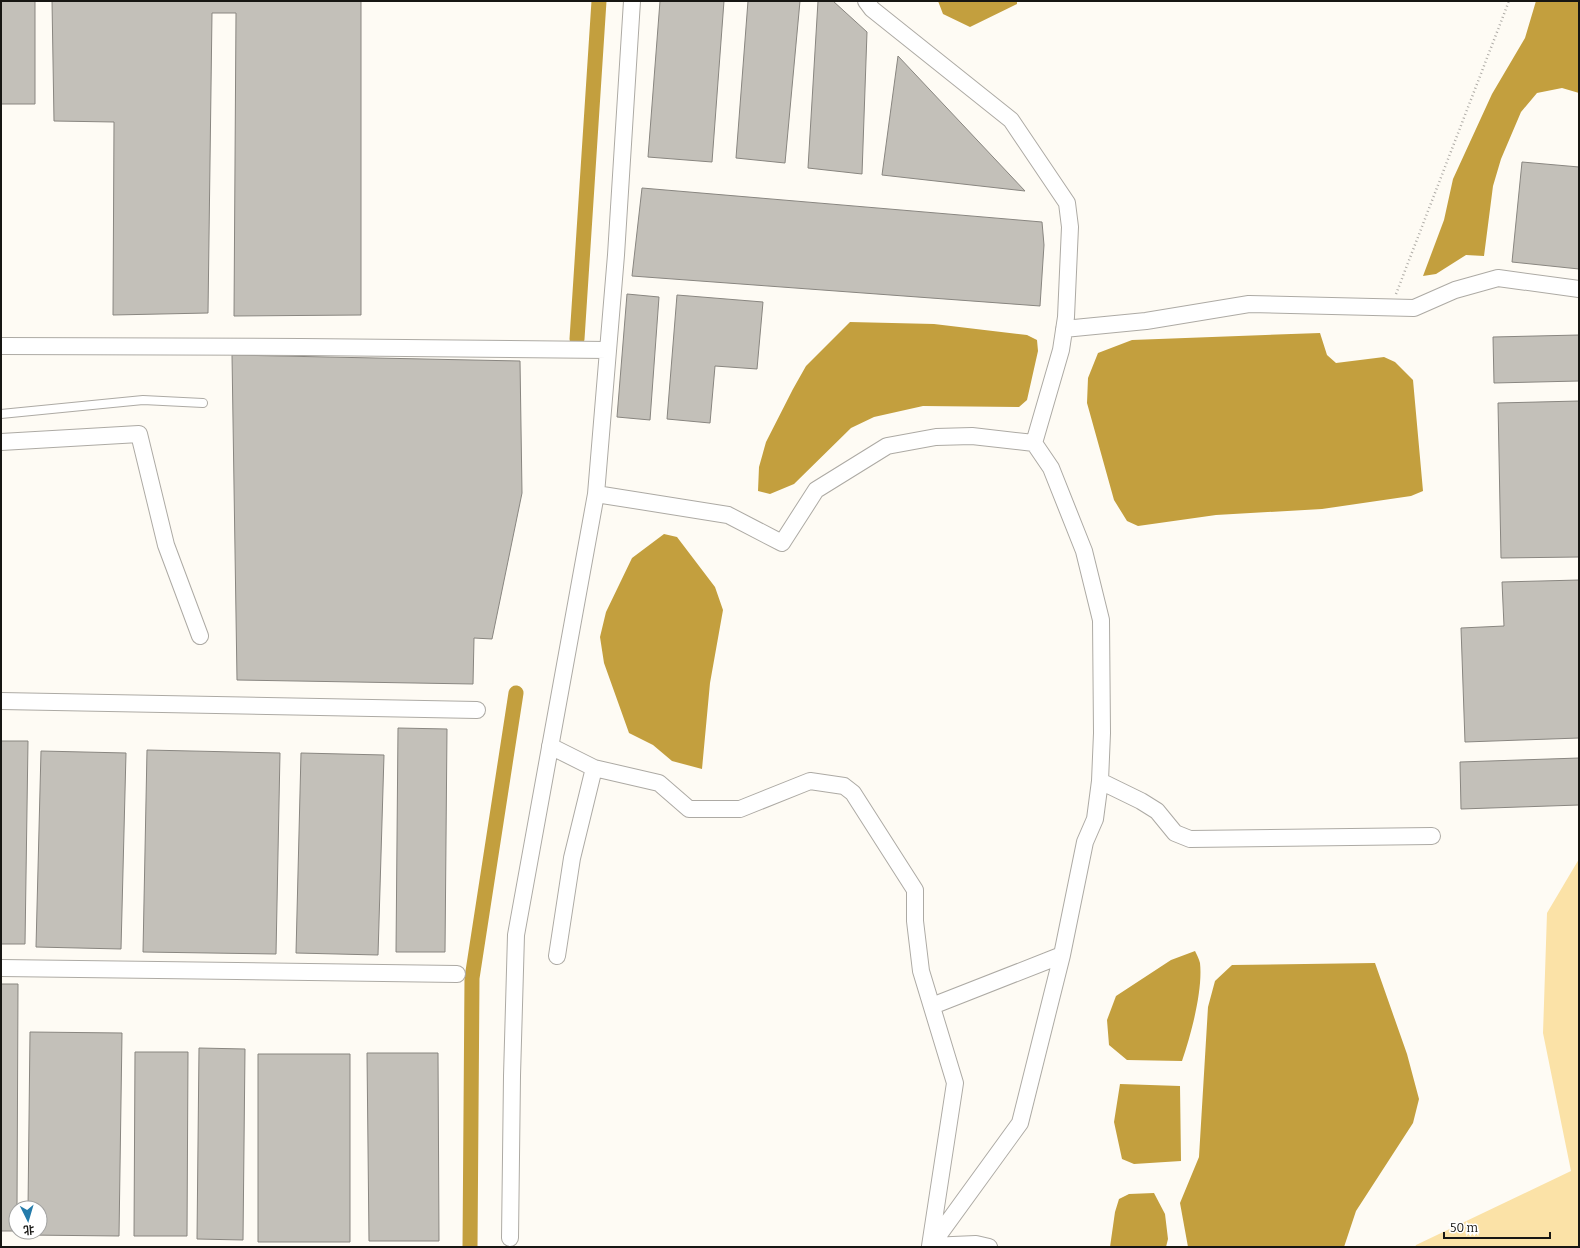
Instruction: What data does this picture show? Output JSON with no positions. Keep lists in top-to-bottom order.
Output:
{
  "scale_bar": "50 m",
  "north": "bottom"
}
